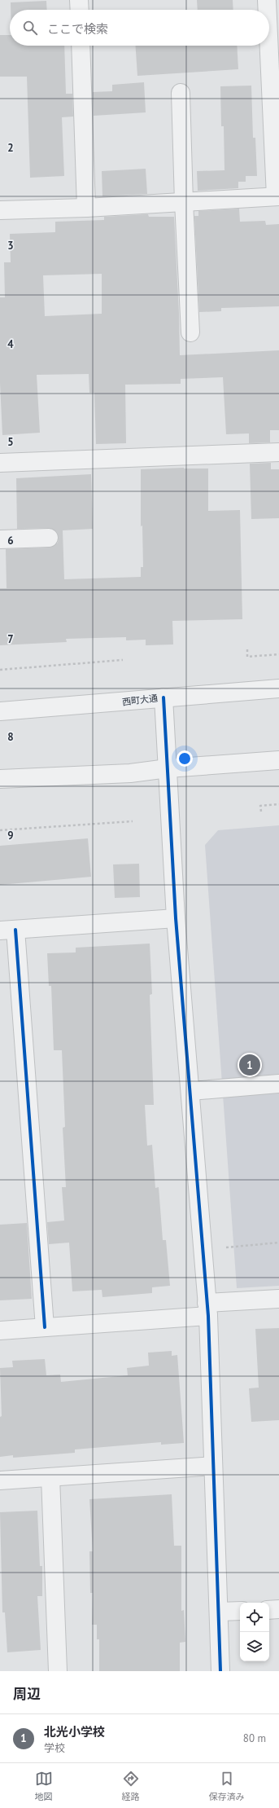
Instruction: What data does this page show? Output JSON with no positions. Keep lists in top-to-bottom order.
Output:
{
  "streets": {
    "street": ["西町大通"]
  },
  "page": {
    "search": "ここで検索",
    "pins": "1",
    "heading": "周辺",
    "list": [
      {
        "mark": "1",
        "name": "北光小学校",
        "note": "学校",
        "value": "80 m"
      }
    ],
    "nav": ["地図", "経路", "保存済み"]
  },
  "grid": {
    "rows": [
      "2",
      "3",
      "4",
      "5",
      "6",
      "7",
      "8",
      "9"
    ]
  }
}
